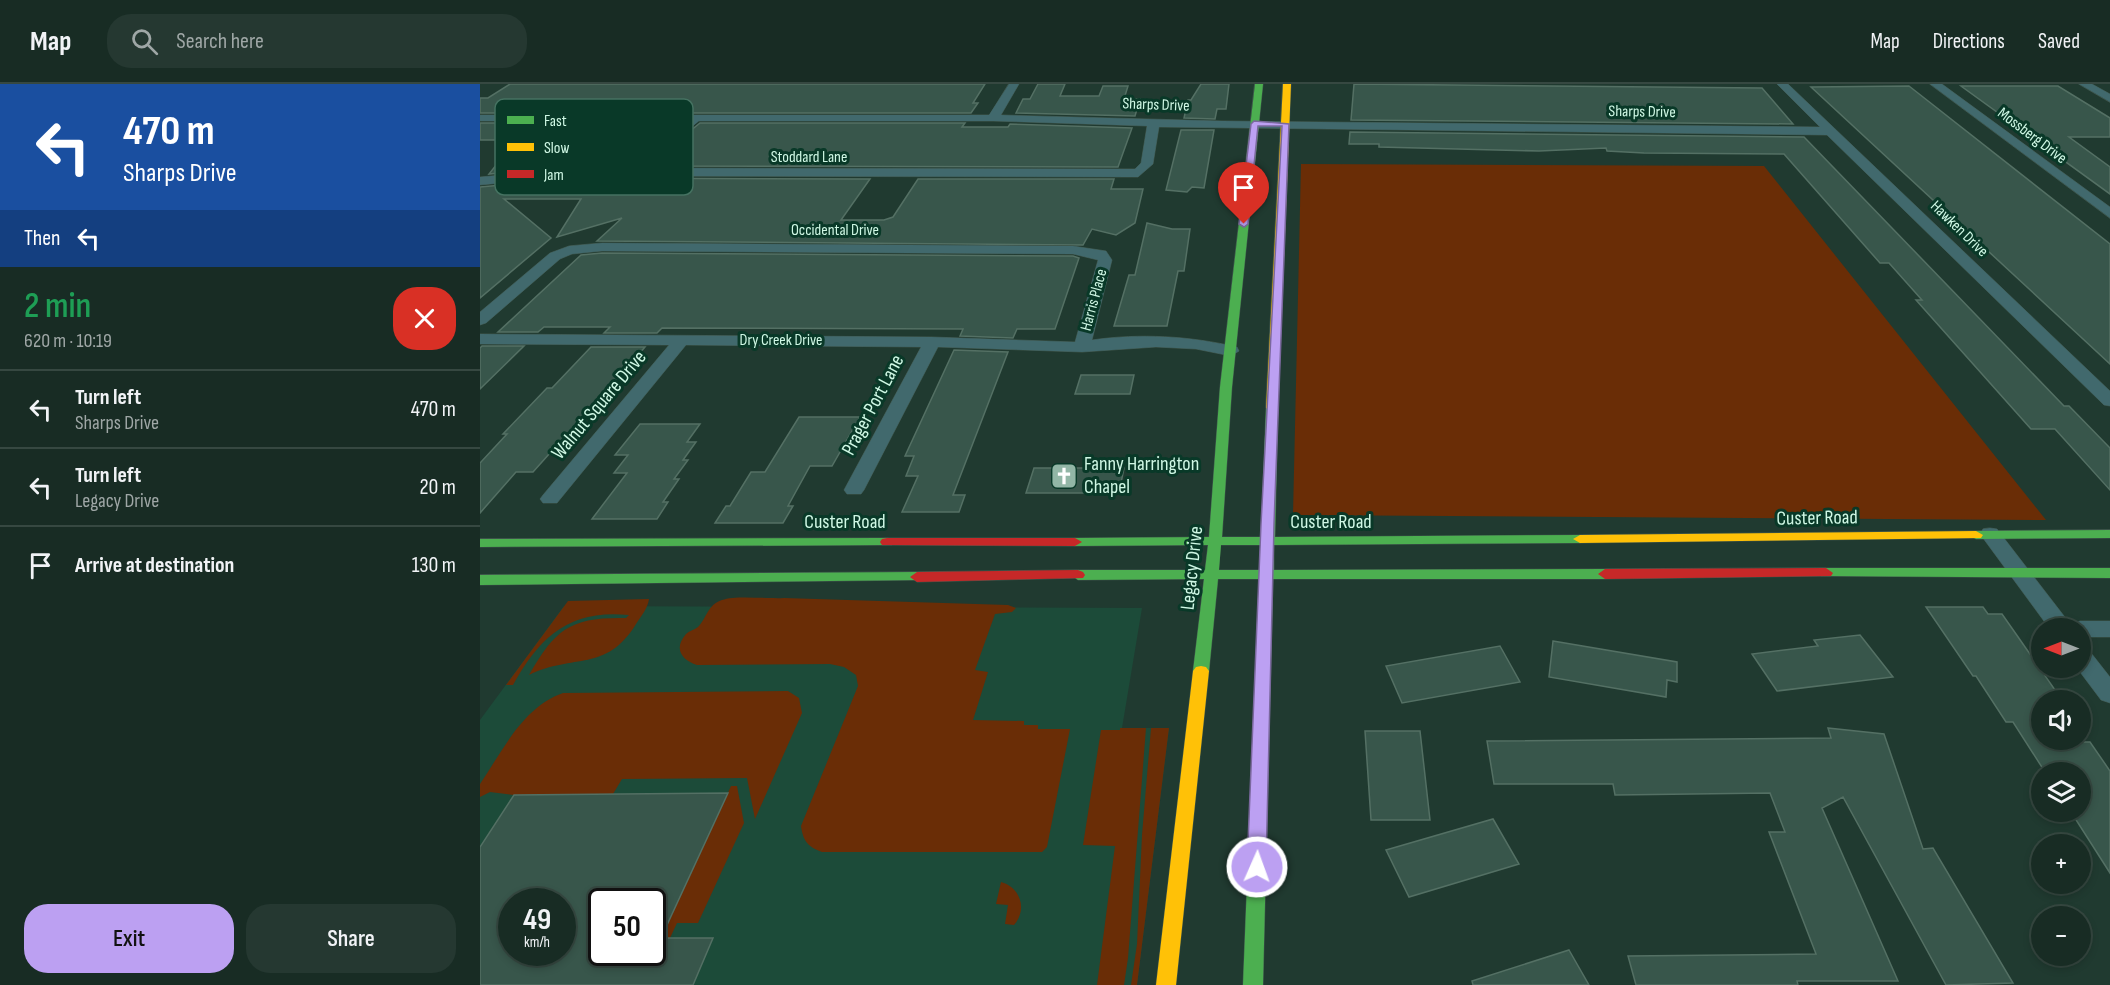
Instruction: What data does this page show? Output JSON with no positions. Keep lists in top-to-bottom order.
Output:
{
  "streets": {
    "main road": ["Custer Road", "Legacy Drive"],
    "street": [
      "Sharps Drive",
      "Mossberg Drive",
      "Stoddard Lane",
      "Hawken Drive",
      "Occidental Drive",
      "Harris Place",
      "Dry Creek Drive",
      "Walnut Square Drive",
      "Prager Port Lane"
    ]
  },
  "crossings": [
    ["Sharps Drive", "Stoddard Lane"],
    ["Sharps Drive", "Hawken Drive"],
    ["Sharps Drive", "Legacy Drive"],
    ["Occidental Drive", "Harris Place"],
    ["Harris Place", "Dry Creek Drive"],
    ["Dry Creek Drive", "Walnut Square Drive"],
    ["Dry Creek Drive", "Prager Port Lane"],
    ["Dry Creek Drive", "Legacy Drive"],
    ["Custer Road", "Legacy Drive"]
  ],
  "places": {
    "church": ["Fanny Harrington Chapel"]
  },
  "legend": ["Fast", "Slow", "Jam"],
  "north": "left",
  "page": {
    "header": "Map",
    "search": "Search here",
    "nav": ["Map", "Directions", "Saved"],
    "turn": ["470 m", "Sharps Drive"],
    "then": "Then",
    "heading": ["2 min", "620 m · 10:19"],
    "list": [
      {
        "name": "Turn left",
        "note": "Sharps Drive",
        "value": "470 m"
      },
      {
        "name": "Turn left",
        "note": "Legacy Drive",
        "value": "20 m"
      },
      {
        "name": "Arrive at destination",
        "value": "130 m"
      }
    ],
    "map_buttons": ["+", "−"],
    "speed": "49 km/h",
    "limit": "50",
    "buttons": ["Exit", "Share"]
  }
}
